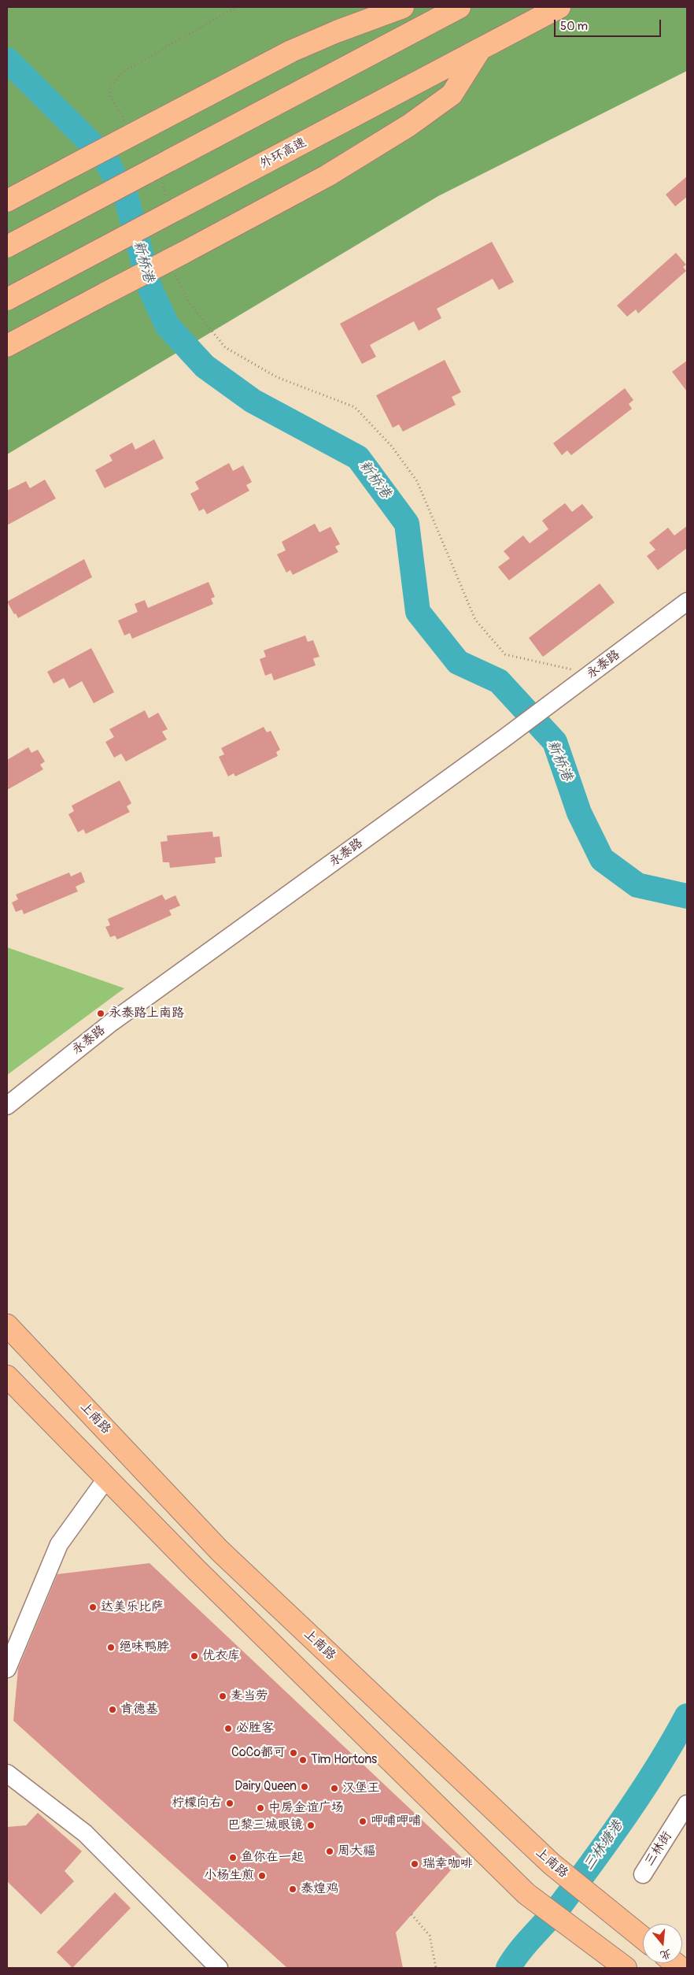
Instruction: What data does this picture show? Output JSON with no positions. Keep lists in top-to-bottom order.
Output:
{
  "streets": {
    "main road": ["外环高速", "上南路"],
    "street": ["永泰路", "三林街"]
  },
  "water": ["新桥港", "三林塘港"],
  "places": [
    "永泰路上南路",
    "达美乐比萨",
    "绝味鸭脖",
    "优衣库",
    "麦当劳",
    "肯德基",
    "必胜客",
    "CoCo都可",
    "Tim Hortons",
    "Dairy Queen",
    "汉堡王",
    "柠檬向右",
    "中房金谊广场",
    "呷哺呷哺",
    "巴黎三城眼镜",
    "周大福",
    "鱼你在一起",
    "瑞幸咖啡",
    "小杨生煎",
    "泰煌鸡"
  ],
  "scale_bar": "50 m",
  "north": "bottom"
}
